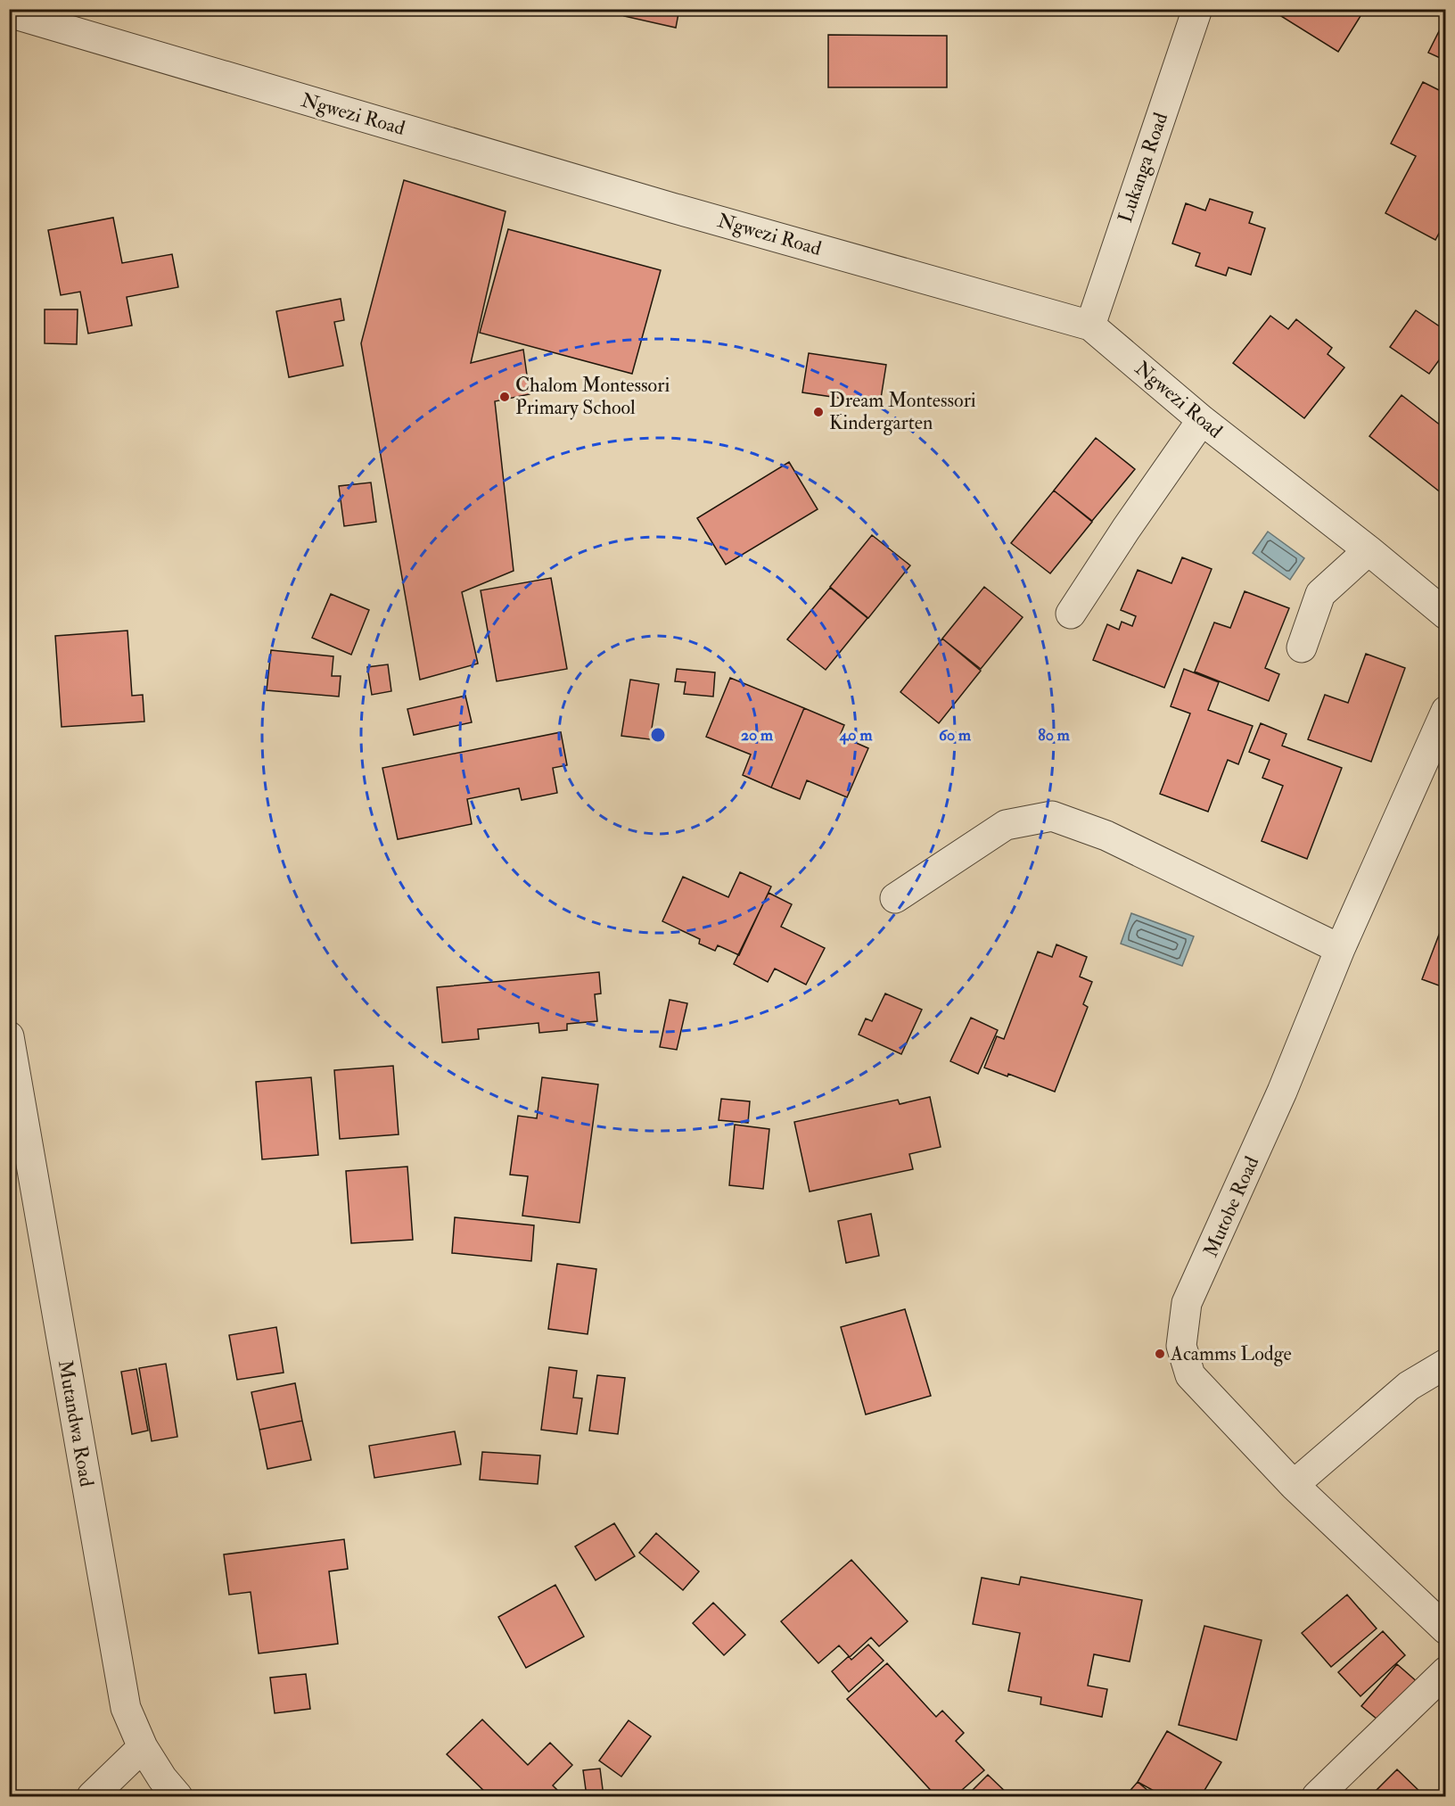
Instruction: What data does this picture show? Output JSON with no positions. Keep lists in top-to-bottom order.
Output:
{
  "streets": {
    "street": [
      "Ngwezi Road",
      "Lukanga Road",
      "Mutobe Road",
      "Mutandwa Road"
    ]
  },
  "crossings": [
    ["Ngwezi Road", "Lukanga Road"]
  ],
  "places": ["Chalom Montessori Primary School", "Dream Montessori Kindergarten", "Acamms Lodge"],
  "rings": [
    "20 m",
    "40 m",
    "60 m",
    "80 m"
  ]
}
